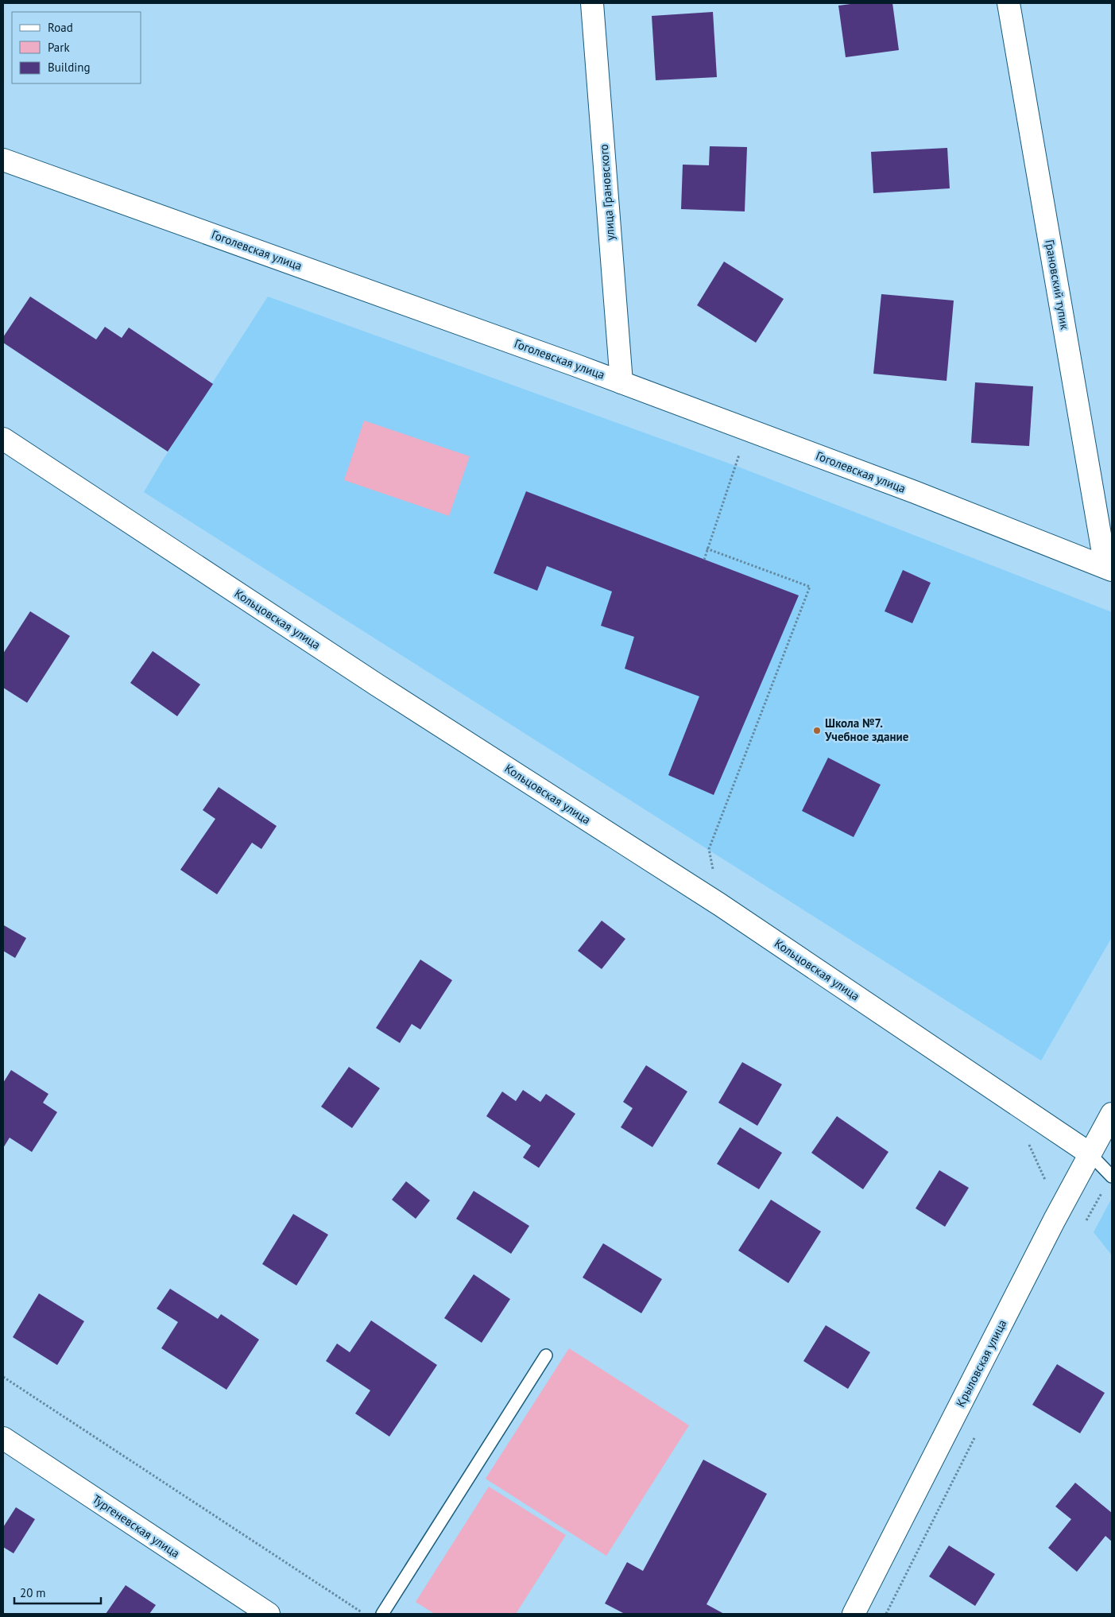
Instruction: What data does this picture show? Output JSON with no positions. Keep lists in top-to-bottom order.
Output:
{
  "streets": {
    "street": [
      "улица Грановского",
      "Гоголевская улица",
      "Грановский тупик",
      "Кольцовская улица",
      "Крыловская улица",
      "Тургеневская улица"
    ]
  },
  "crossings": [
    ["улица Грановского", "Гоголевская улица"],
    ["Гоголевская улица", "Грановский тупик"],
    ["Кольцовская улица", "Крыловская улица"]
  ],
  "places": ["Школа №7. Учебное здание"],
  "legend": ["Road", "Park", "Building"],
  "scale_bar": "20 m"
}
